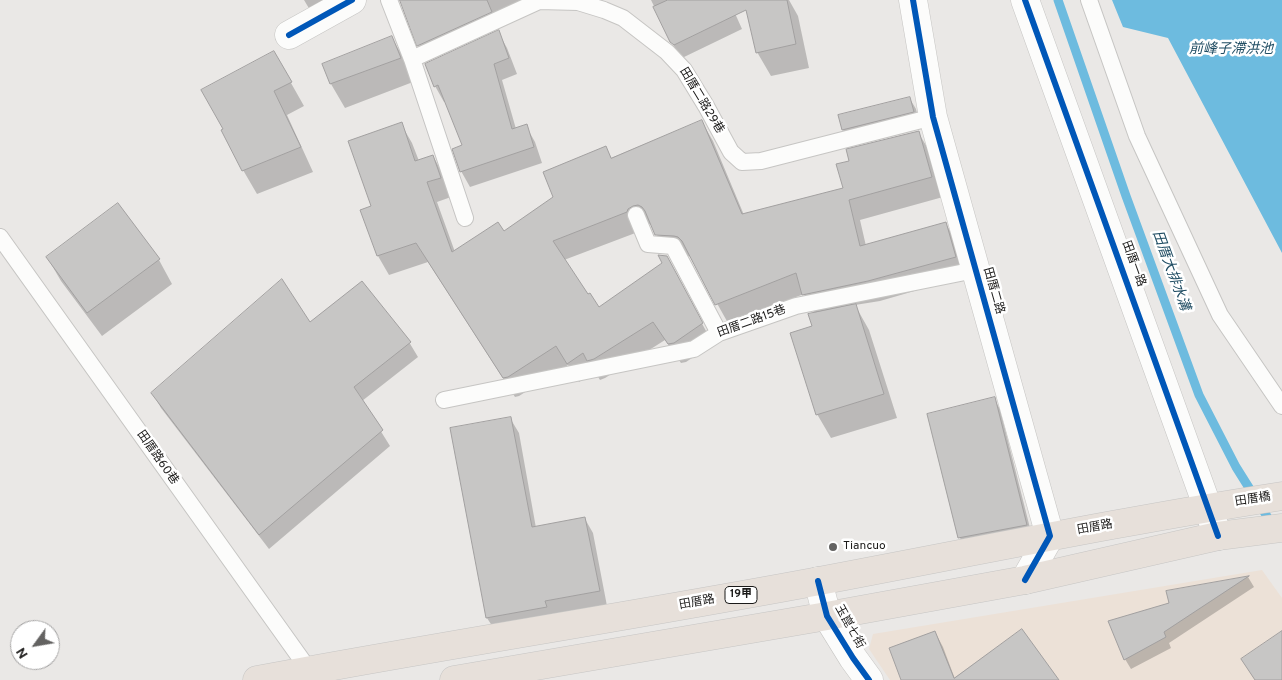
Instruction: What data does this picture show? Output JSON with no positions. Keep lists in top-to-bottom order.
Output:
{
  "streets": {
    "main road": ["田厝橋", "田厝路", "19甲"],
    "street": ["田厝一路", "田厝二路", "玉崑七街"],
    "lane": ["田厝二路29巷", "田厝二路15巷", "田厝路60巷"]
  },
  "crossings": [
    ["田厝二路29巷", "田厝二路"],
    ["田厝一路", "田厝橋"],
    ["田厝一路", "田厝路"],
    ["田厝二路", "田厝二路15巷"],
    ["田厝二路", "田厝路"],
    ["田厝路60巷", "田厝路"],
    ["田厝橋", "田厝路"],
    ["田厝路", "玉崑七街"]
  ],
  "water": ["前峰子滯洪池", "田厝大排水溝"],
  "places": ["Tiancuo"],
  "north": "bottom left"
}
